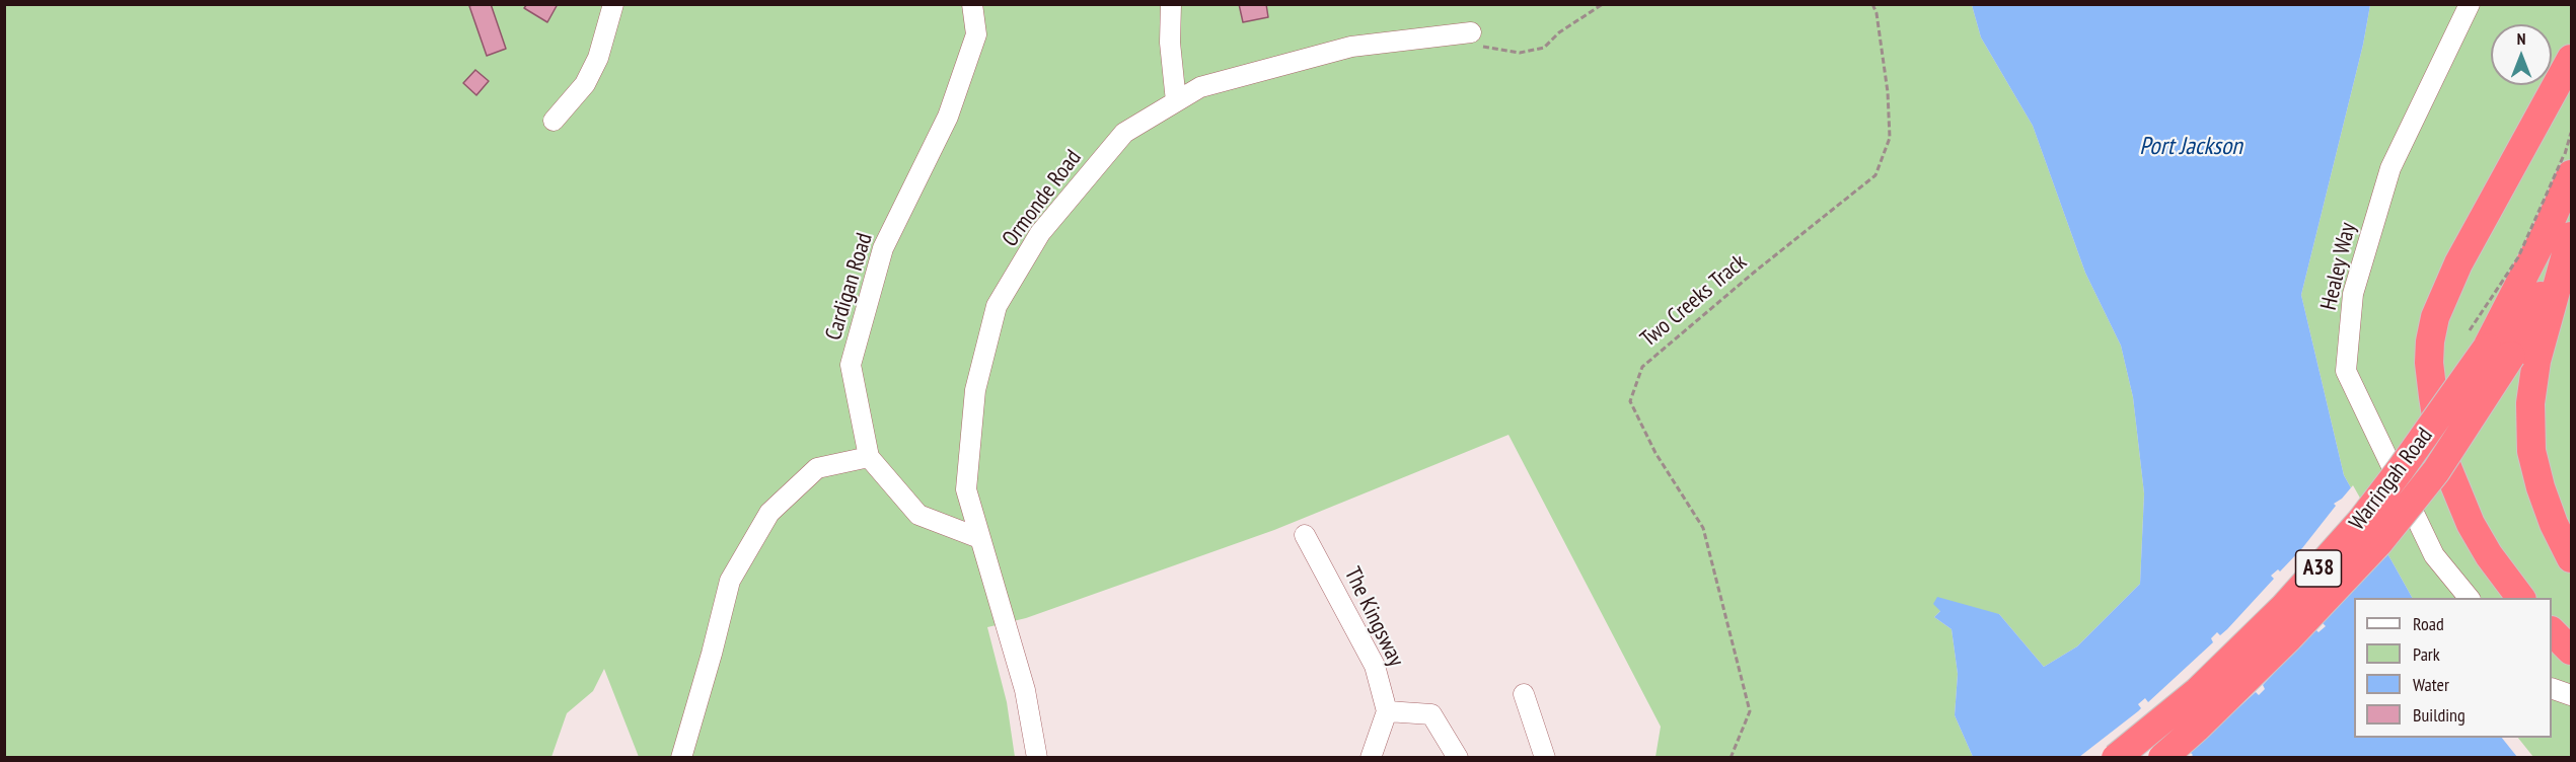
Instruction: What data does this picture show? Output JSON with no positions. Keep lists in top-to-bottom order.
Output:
{
  "streets": {
    "highway": ["Warringah Road", "A38"],
    "street": [
      "Ormonde Road",
      "Healey Way",
      "Cardigan Road",
      "The Kingsway"
    ],
    "path": ["Two Creeks Track"]
  },
  "water": ["Port Jackson"],
  "legend": [
    "Road",
    "Park",
    "Water",
    "Building"
  ],
  "north": "top"
}
